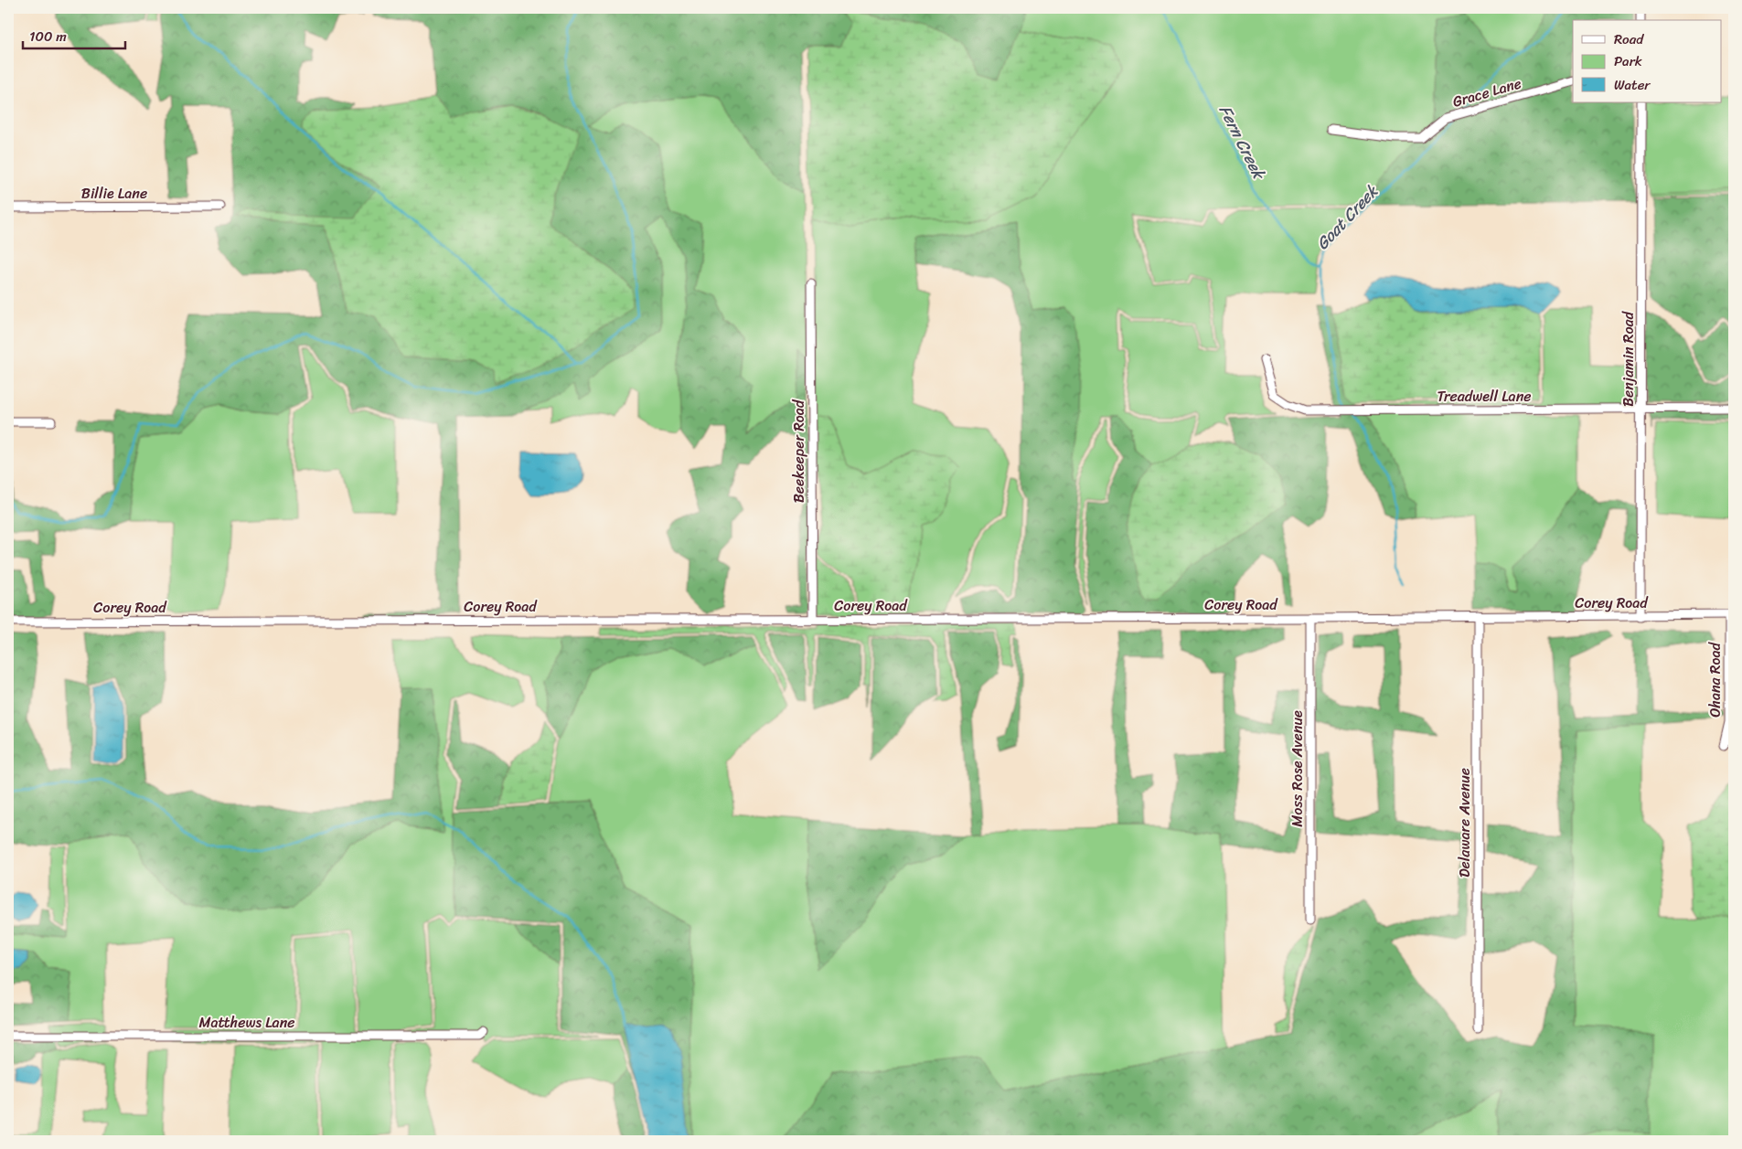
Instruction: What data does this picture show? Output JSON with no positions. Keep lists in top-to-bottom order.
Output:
{
  "streets": {
    "street": [
      "Grace Lane",
      "Billie Lane",
      "Benjamin Road",
      "Treadwell Lane",
      "Beekeeper Road",
      "Corey Road",
      "Ohana Road",
      "Moss Rose Avenue",
      "Delaware Avenue",
      "Matthews Lane"
    ]
  },
  "crossings": [
    ["Benjamin Road", "Treadwell Lane"],
    ["Benjamin Road", "Corey Road"],
    ["Beekeeper Road", "Corey Road"],
    ["Corey Road", "Ohana Road"],
    ["Corey Road", "Moss Rose Avenue"],
    ["Corey Road", "Delaware Avenue"]
  ],
  "water": ["Fern Creek", "Goat Creek"],
  "legend": ["Road", "Park", "Water"],
  "scale_bar": "100 m"
}
